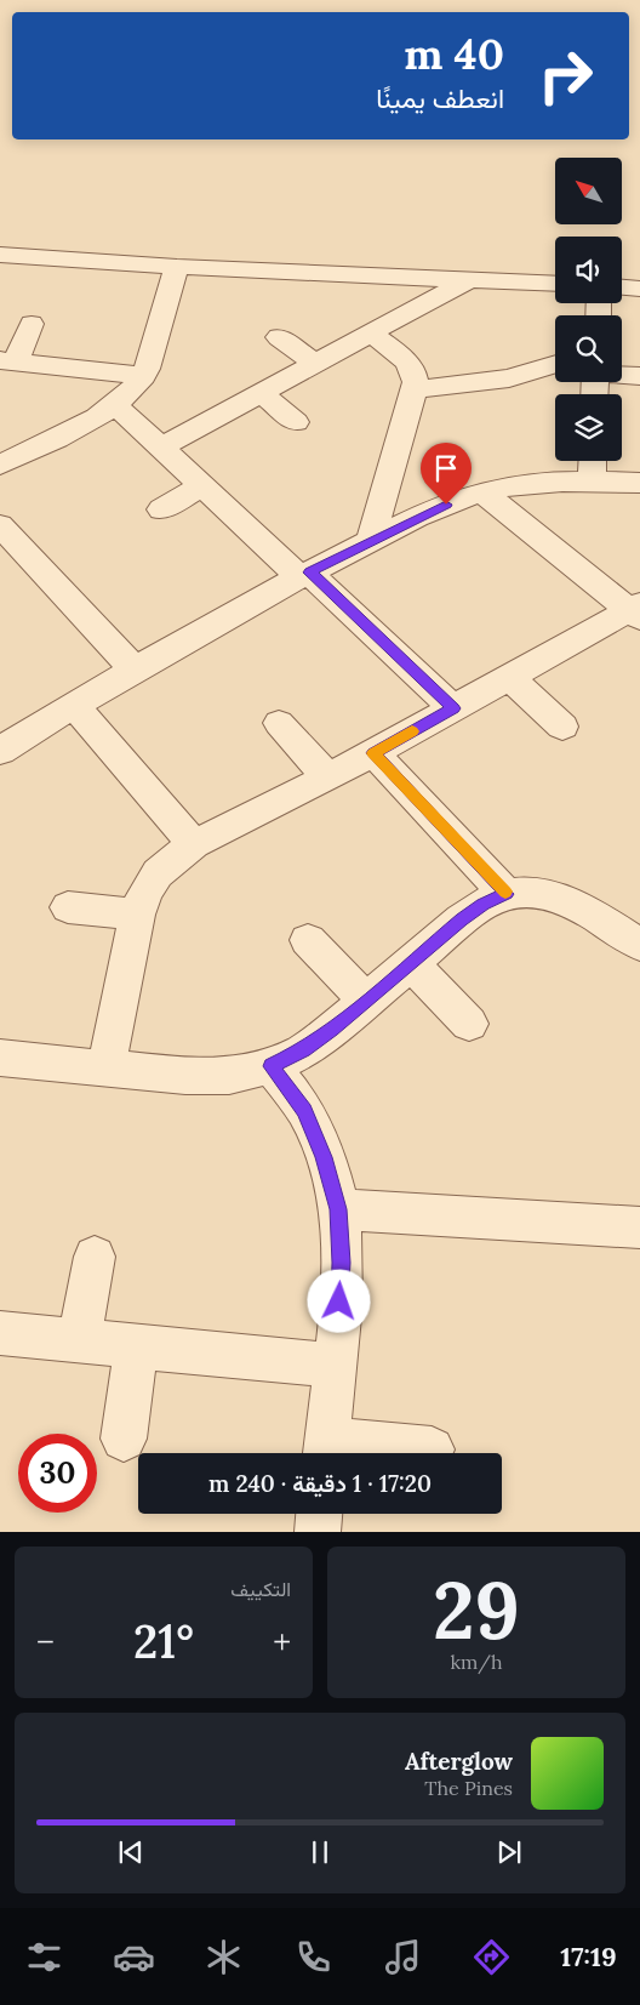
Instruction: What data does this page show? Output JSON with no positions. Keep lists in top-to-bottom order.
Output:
{
  "north": "top left",
  "page": {
    "turn": ["40 m", "انعطف يمينًا"],
    "limit": "30",
    "trip": "17:20 · 1 دقيقة · 240 m",
    "tile": [
      ["29", "km/h"],
      "التكييف"
    ],
    "heat": ["−", "21°", "+"],
    "song": ["Afterglow", "The Pines"],
    "tabs": "17:19"
  }
}
